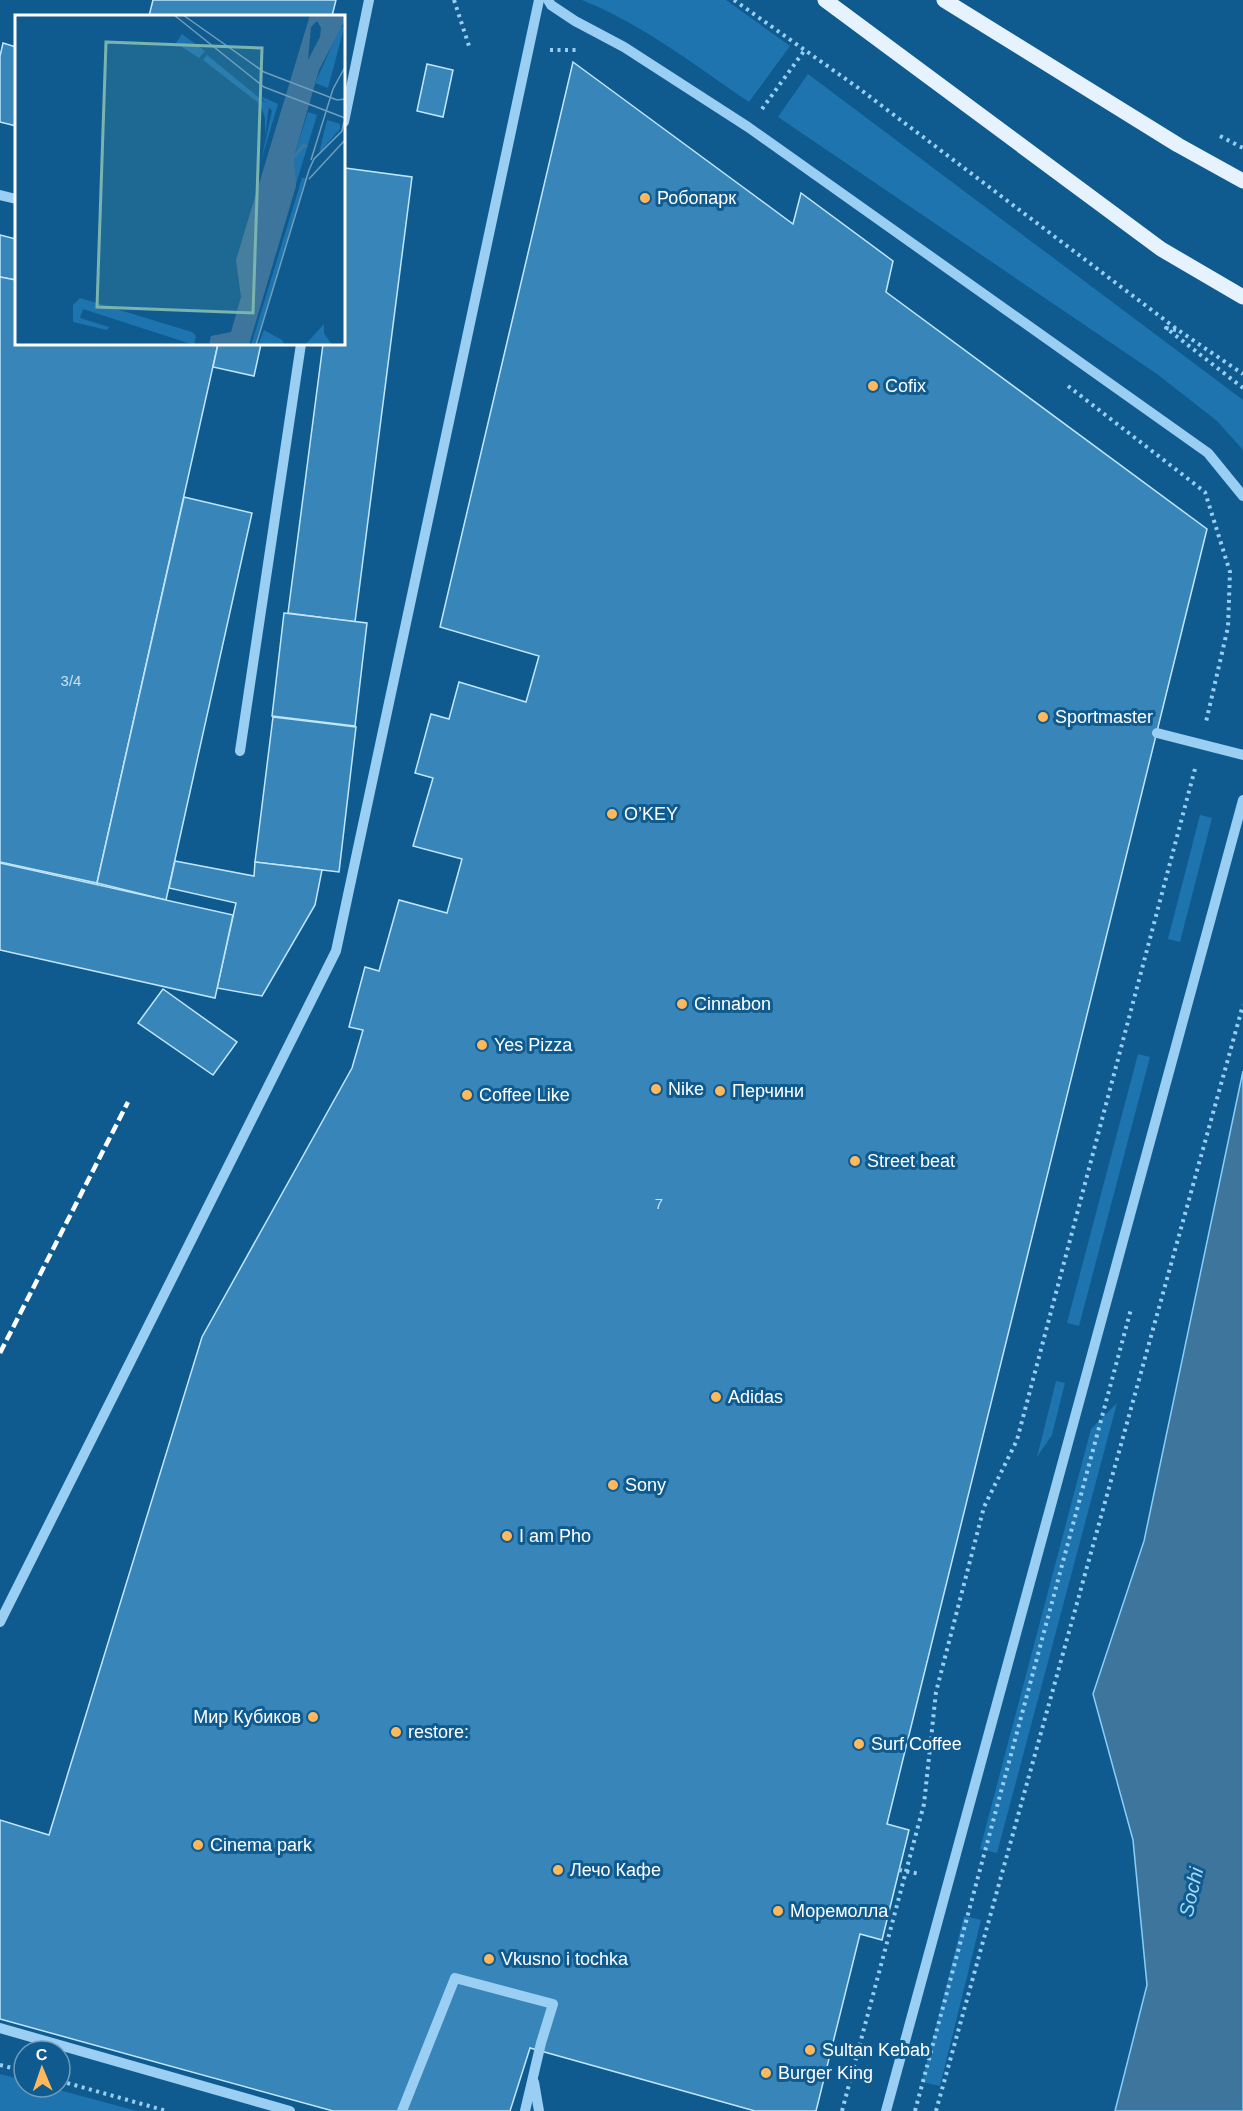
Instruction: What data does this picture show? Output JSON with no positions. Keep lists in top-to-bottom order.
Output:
{
  "water": ["Sochi"],
  "places": [
    "Робопарк",
    "Cofix",
    "Sportmaster",
    "O’KEY",
    "Cinnabon",
    "Yes Pizza",
    "Nike",
    "Перчини",
    "Coffee Like",
    "Street beat",
    "Adidas",
    "Sony",
    "I am Pho",
    "Мир Кубиков",
    "restore:",
    "Surf Coffee",
    "Cinema park",
    "Лечо Кафе",
    "Моремолла",
    "Vkusno i tochka",
    "Sultan Kebab",
    "Burger King"
  ],
  "house_numbers": ["3/4", "7"],
  "north": "top"
}
